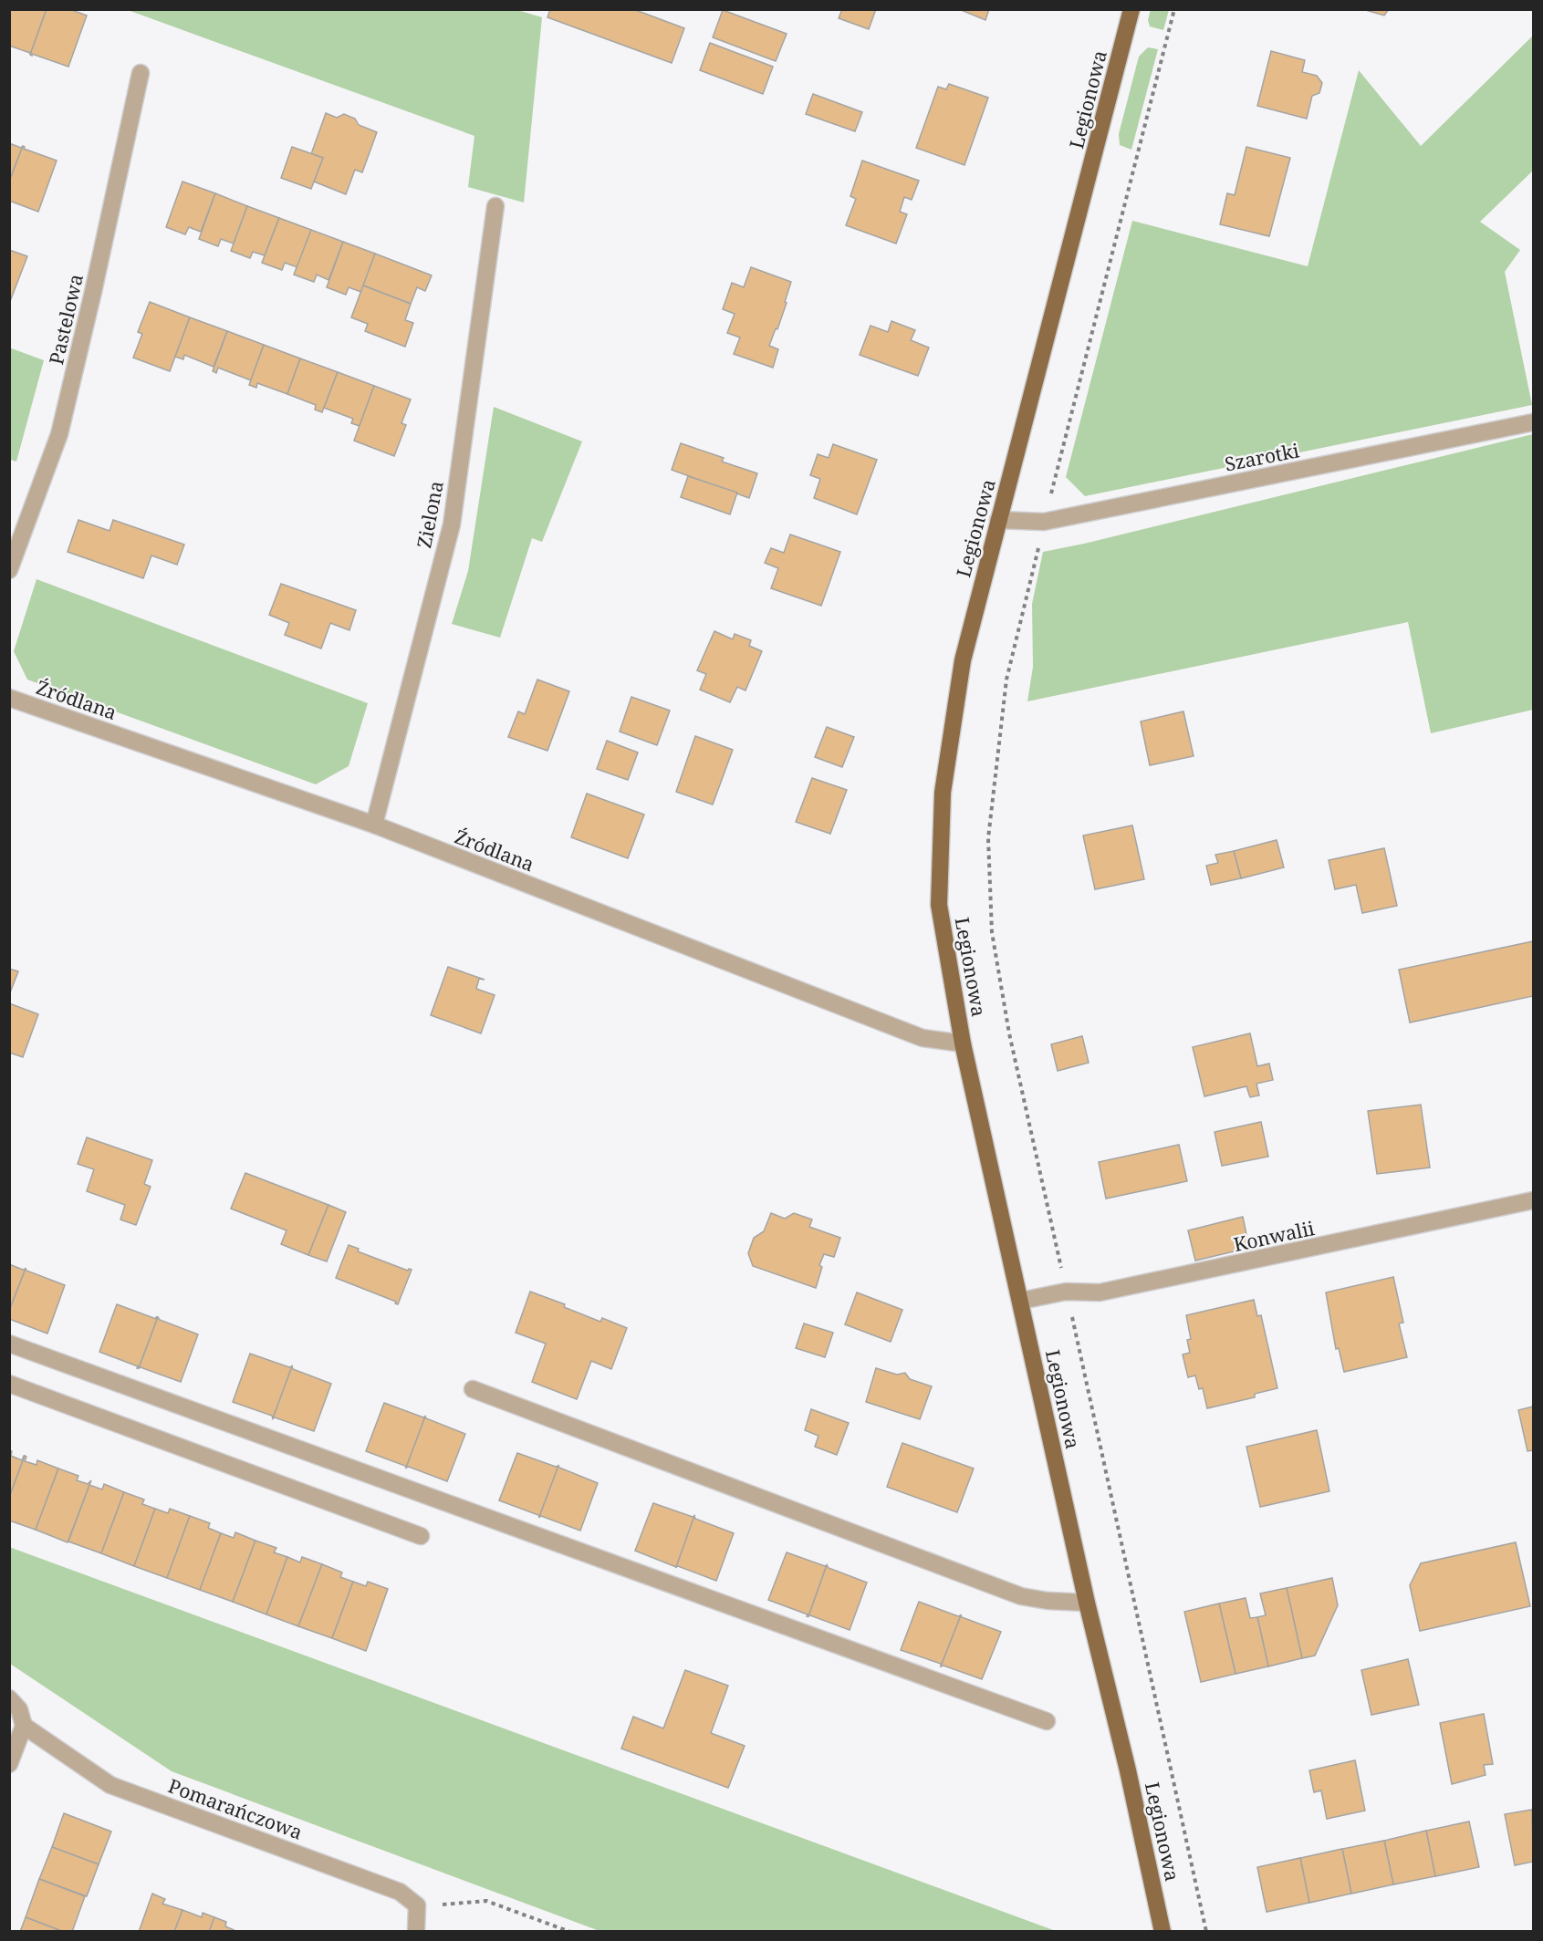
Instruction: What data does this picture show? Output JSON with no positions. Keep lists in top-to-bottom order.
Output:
{
  "streets": {
    "main road": ["Legionowa"],
    "street": [
      "Pastelowa",
      "Szarotki",
      "Zielona",
      "Źródlana",
      "Konwalii",
      "Pomarańczowa"
    ]
  },
  "crossings": [
    ["Legionowa", "Szarotki"],
    ["Legionowa", "Źródlana"],
    ["Legionowa", "Konwalii"],
    ["Zielona", "Źródlana"]
  ]
}
